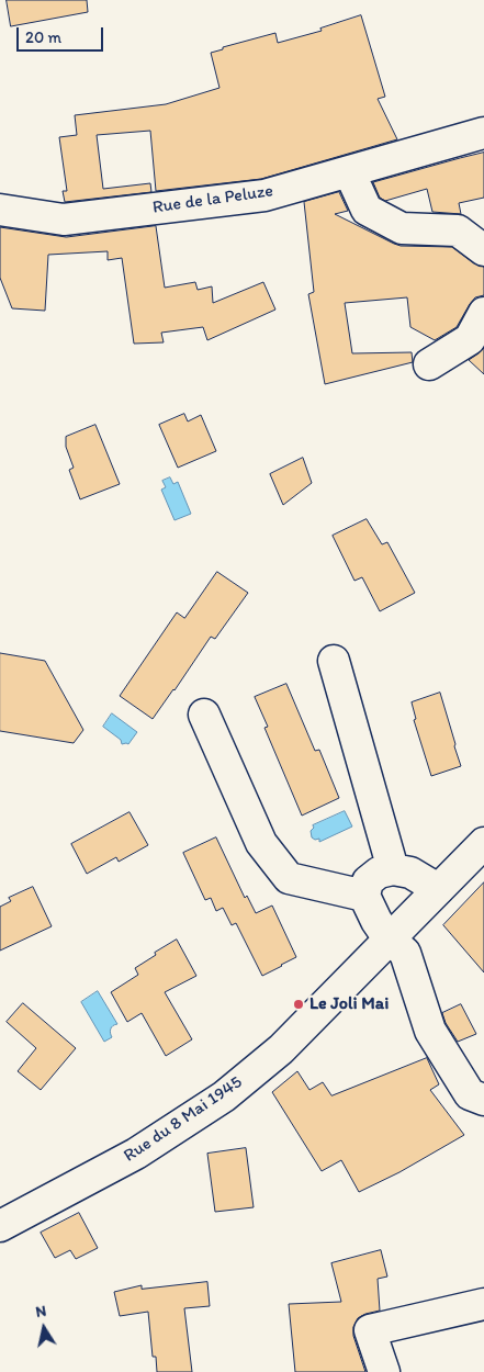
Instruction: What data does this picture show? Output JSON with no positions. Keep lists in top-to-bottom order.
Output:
{
  "streets": {
    "street": ["Rue de la Peluze", "Rue du 8 Mai 1945"]
  },
  "places": ["Le Joli Mai"],
  "scale_bar": "20 m",
  "north": "top"
}
